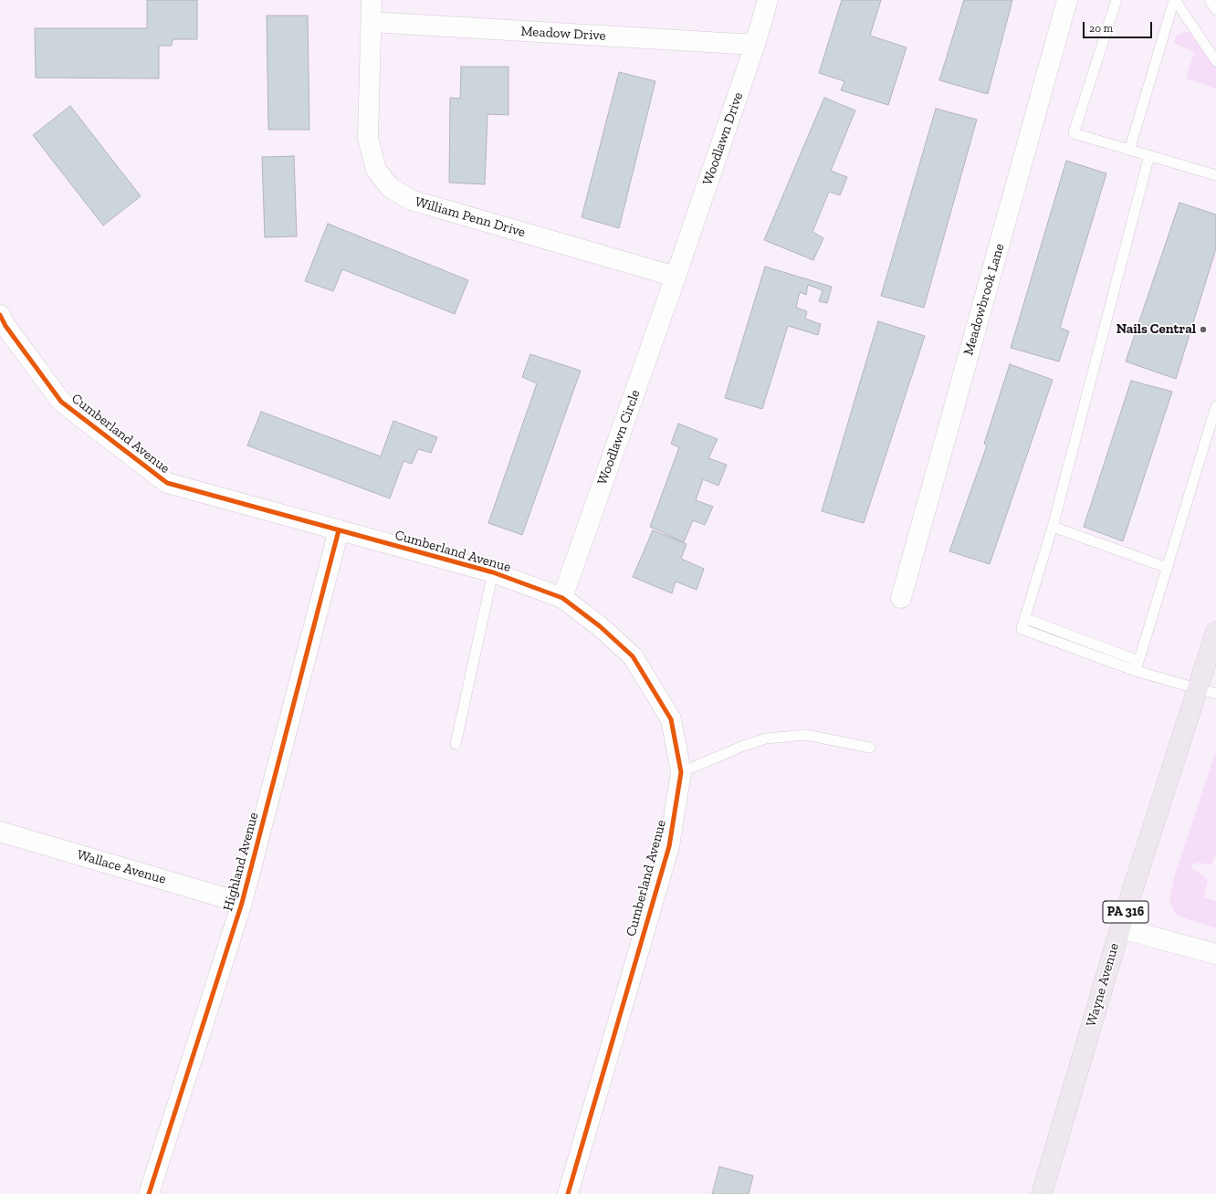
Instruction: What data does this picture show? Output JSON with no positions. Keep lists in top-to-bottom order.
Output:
{
  "streets": {
    "main road": ["PA 316", "Wayne Avenue"],
    "street": [
      "Meadow Drive",
      "Woodlawn Drive",
      "William Penn Drive",
      "Meadowbrook Lane",
      "Cumberland Avenue",
      "Woodlawn Circle",
      "Highland Avenue",
      "Wallace Avenue"
    ]
  },
  "crossings": [
    ["Meadow Drive", "Woodlawn Drive"],
    ["Meadow Drive", "William Penn Drive"],
    ["Woodlawn Drive", "William Penn Drive"],
    ["Woodlawn Drive", "Woodlawn Circle"],
    ["William Penn Drive", "Woodlawn Circle"],
    ["Cumberland Avenue", "Woodlawn Circle"],
    ["Cumberland Avenue", "Highland Avenue"],
    ["Highland Avenue", "Wallace Avenue"]
  ],
  "places": ["Nails Central"],
  "scale_bar": "20 m"
}
